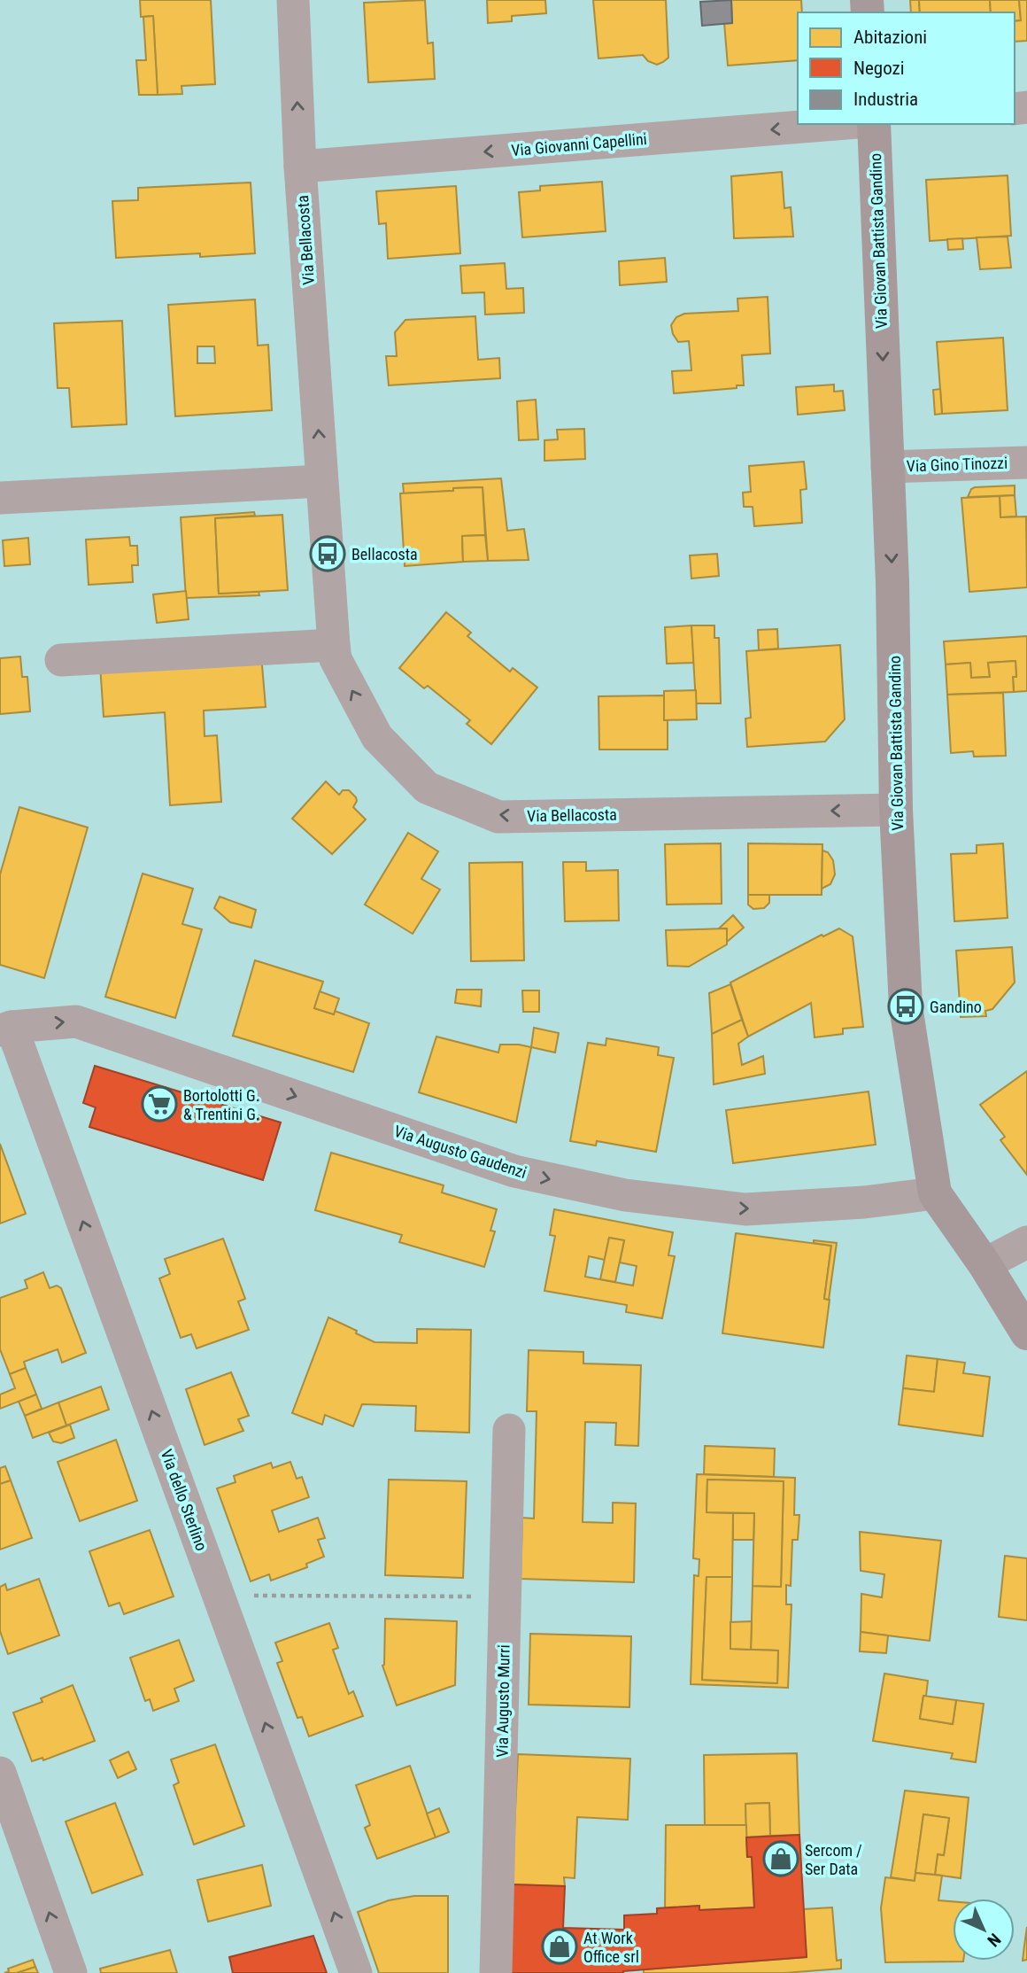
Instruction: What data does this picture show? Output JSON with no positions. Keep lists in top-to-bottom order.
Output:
{
  "streets": {
    "street": [
      "Via Giovanni Capellini",
      "Via Bellacosta",
      "Via Giovan Battista Gandino",
      "Via Gino Tinozzi",
      "Via Augusto Gaudenzi",
      "Via dello Sterlino",
      "Via Augusto Murri"
    ]
  },
  "crossings": [
    ["Via Giovanni Capellini", "Via Bellacosta"],
    ["Via Bellacosta", "Via Giovan Battista Gandino"],
    ["Via Giovan Battista Gandino", "Via Gino Tinozzi"],
    ["Via Giovan Battista Gandino", "Via Augusto Gaudenzi"],
    ["Via Augusto Gaudenzi", "Via dello Sterlino"]
  ],
  "one_way": [
    "Via Giovanni Capellini",
    "Via Giovan Battista Gandino",
    "Via Augusto Gaudenzi",
    "Via dello Sterlino"
  ],
  "places": {
    "bus stop": ["Bellacosta", "Gandino"],
    "supermarket": ["Bortolotti G. & Trentini G."],
    "shop": ["Sercom / Ser Data", "At Work Office srl"]
  },
  "legend": ["Abitazioni", "Negozi", "Industria"],
  "north": "bottom right"
}
